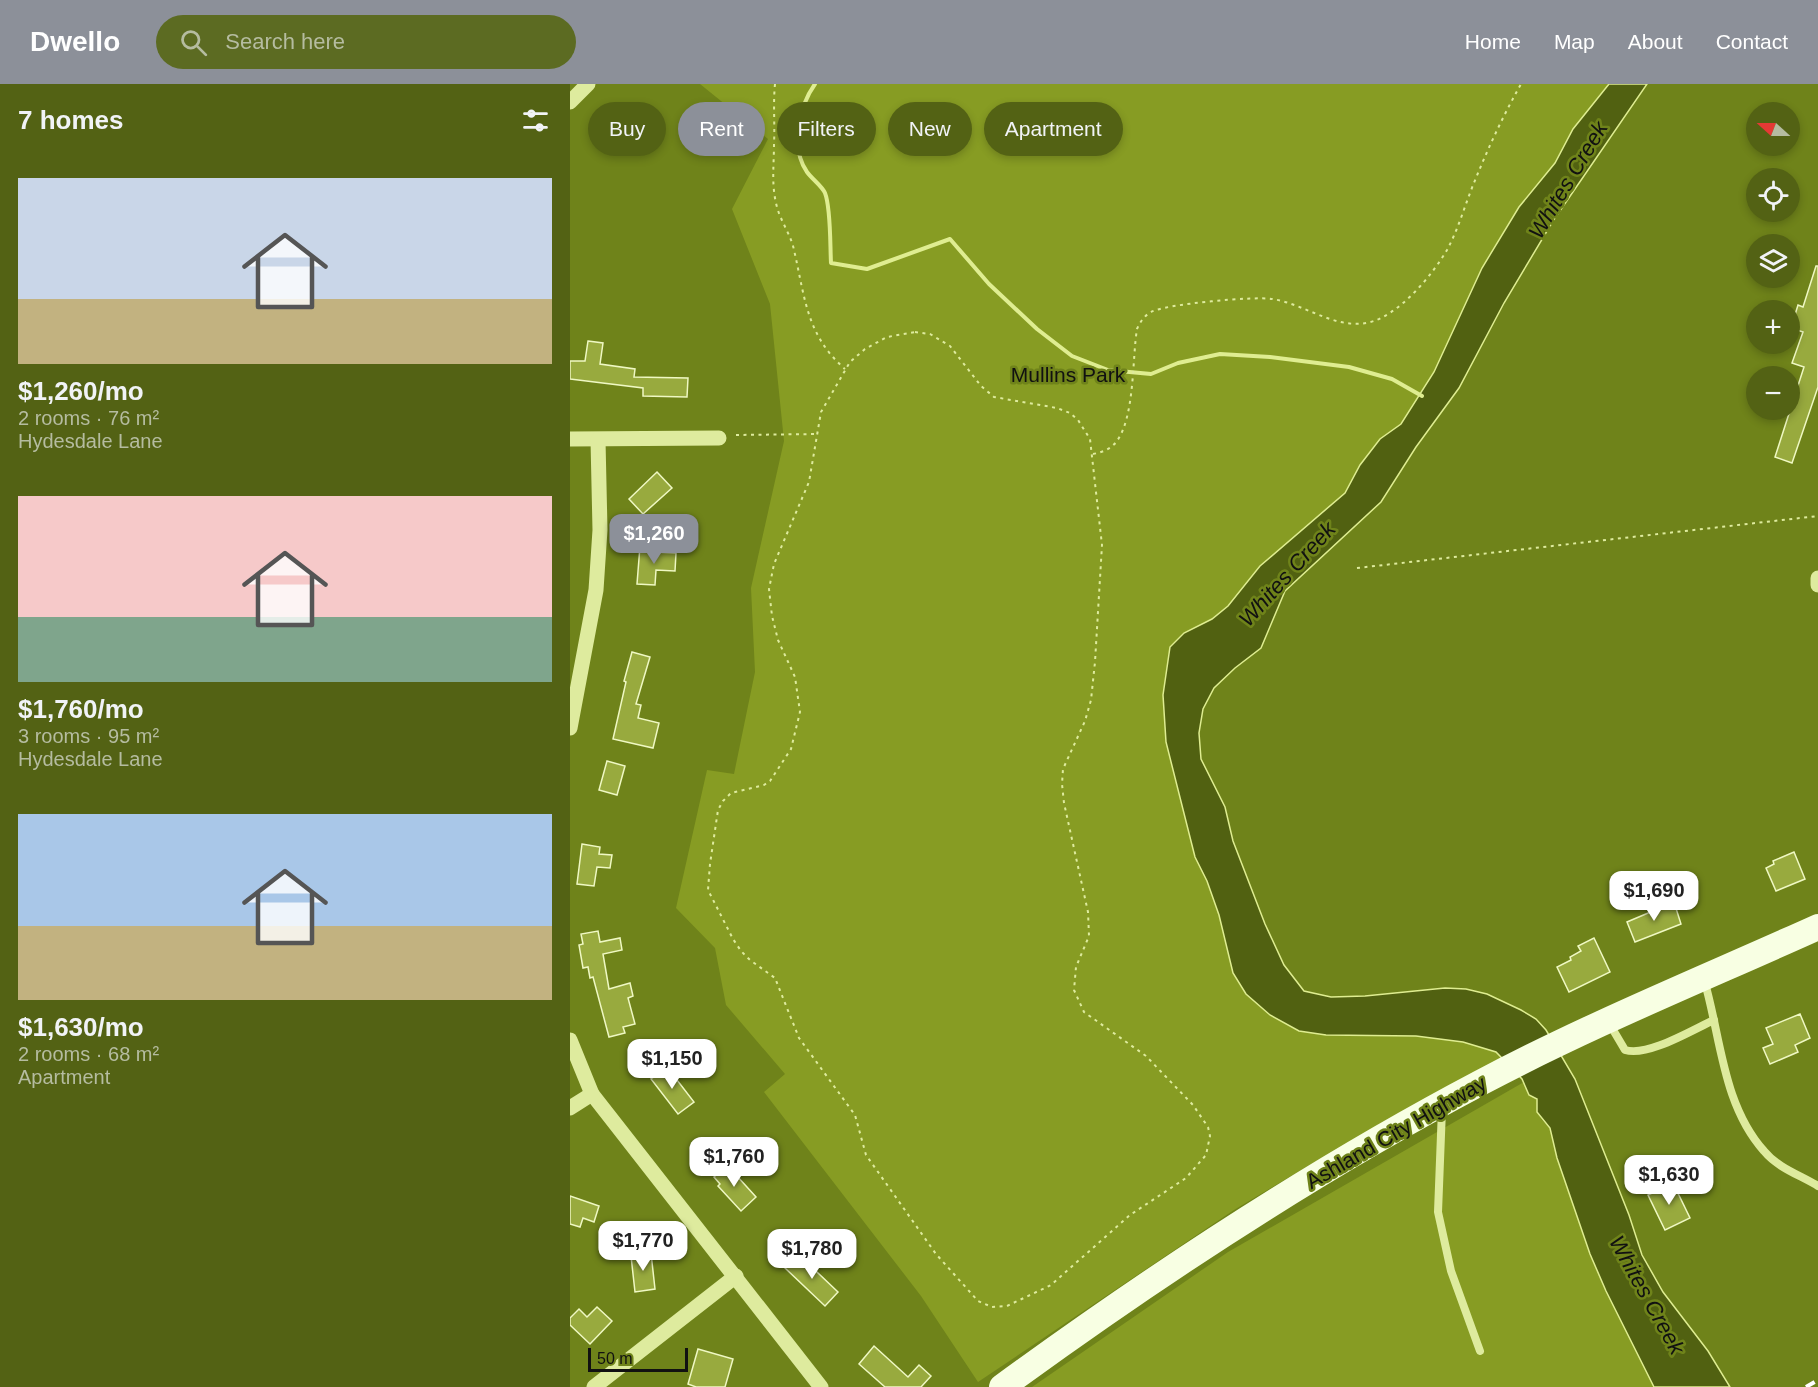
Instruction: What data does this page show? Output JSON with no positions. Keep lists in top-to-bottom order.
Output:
{
  "streets": {
    "main road": ["Ashland City Highway"]
  },
  "water": ["Whites Creek"],
  "parks": ["Mullins Park"],
  "scale_bar": "50 m",
  "north": "left",
  "page": {
    "header": "Dwello",
    "search": "Search here",
    "nav": [
      "Home",
      "Map",
      "About",
      "Contact"
    ],
    "heading": "7 homes",
    "map_buttons": ["+", "−"],
    "chip": [
      "Buy",
      "Rent",
      "Filters",
      "New",
      "Apartment"
    ],
    "list": [
      {
        "name": "$1,260/mo",
        "note": "2 rooms · 76 m² · Hydesdale Lane"
      },
      {
        "name": "$1,760/mo",
        "note": "3 rooms · 95 m² · Hydesdale Lane"
      },
      {
        "name": "$1,630/mo",
        "note": "2 rooms · 68 m² · Apartment"
      }
    ],
    "price": [
      "$1,260",
      "$1,690",
      "$1,150",
      "$1,760",
      "$1,630",
      "$1,770",
      "$1,780"
    ],
    "scale": "50 m"
  }
}
